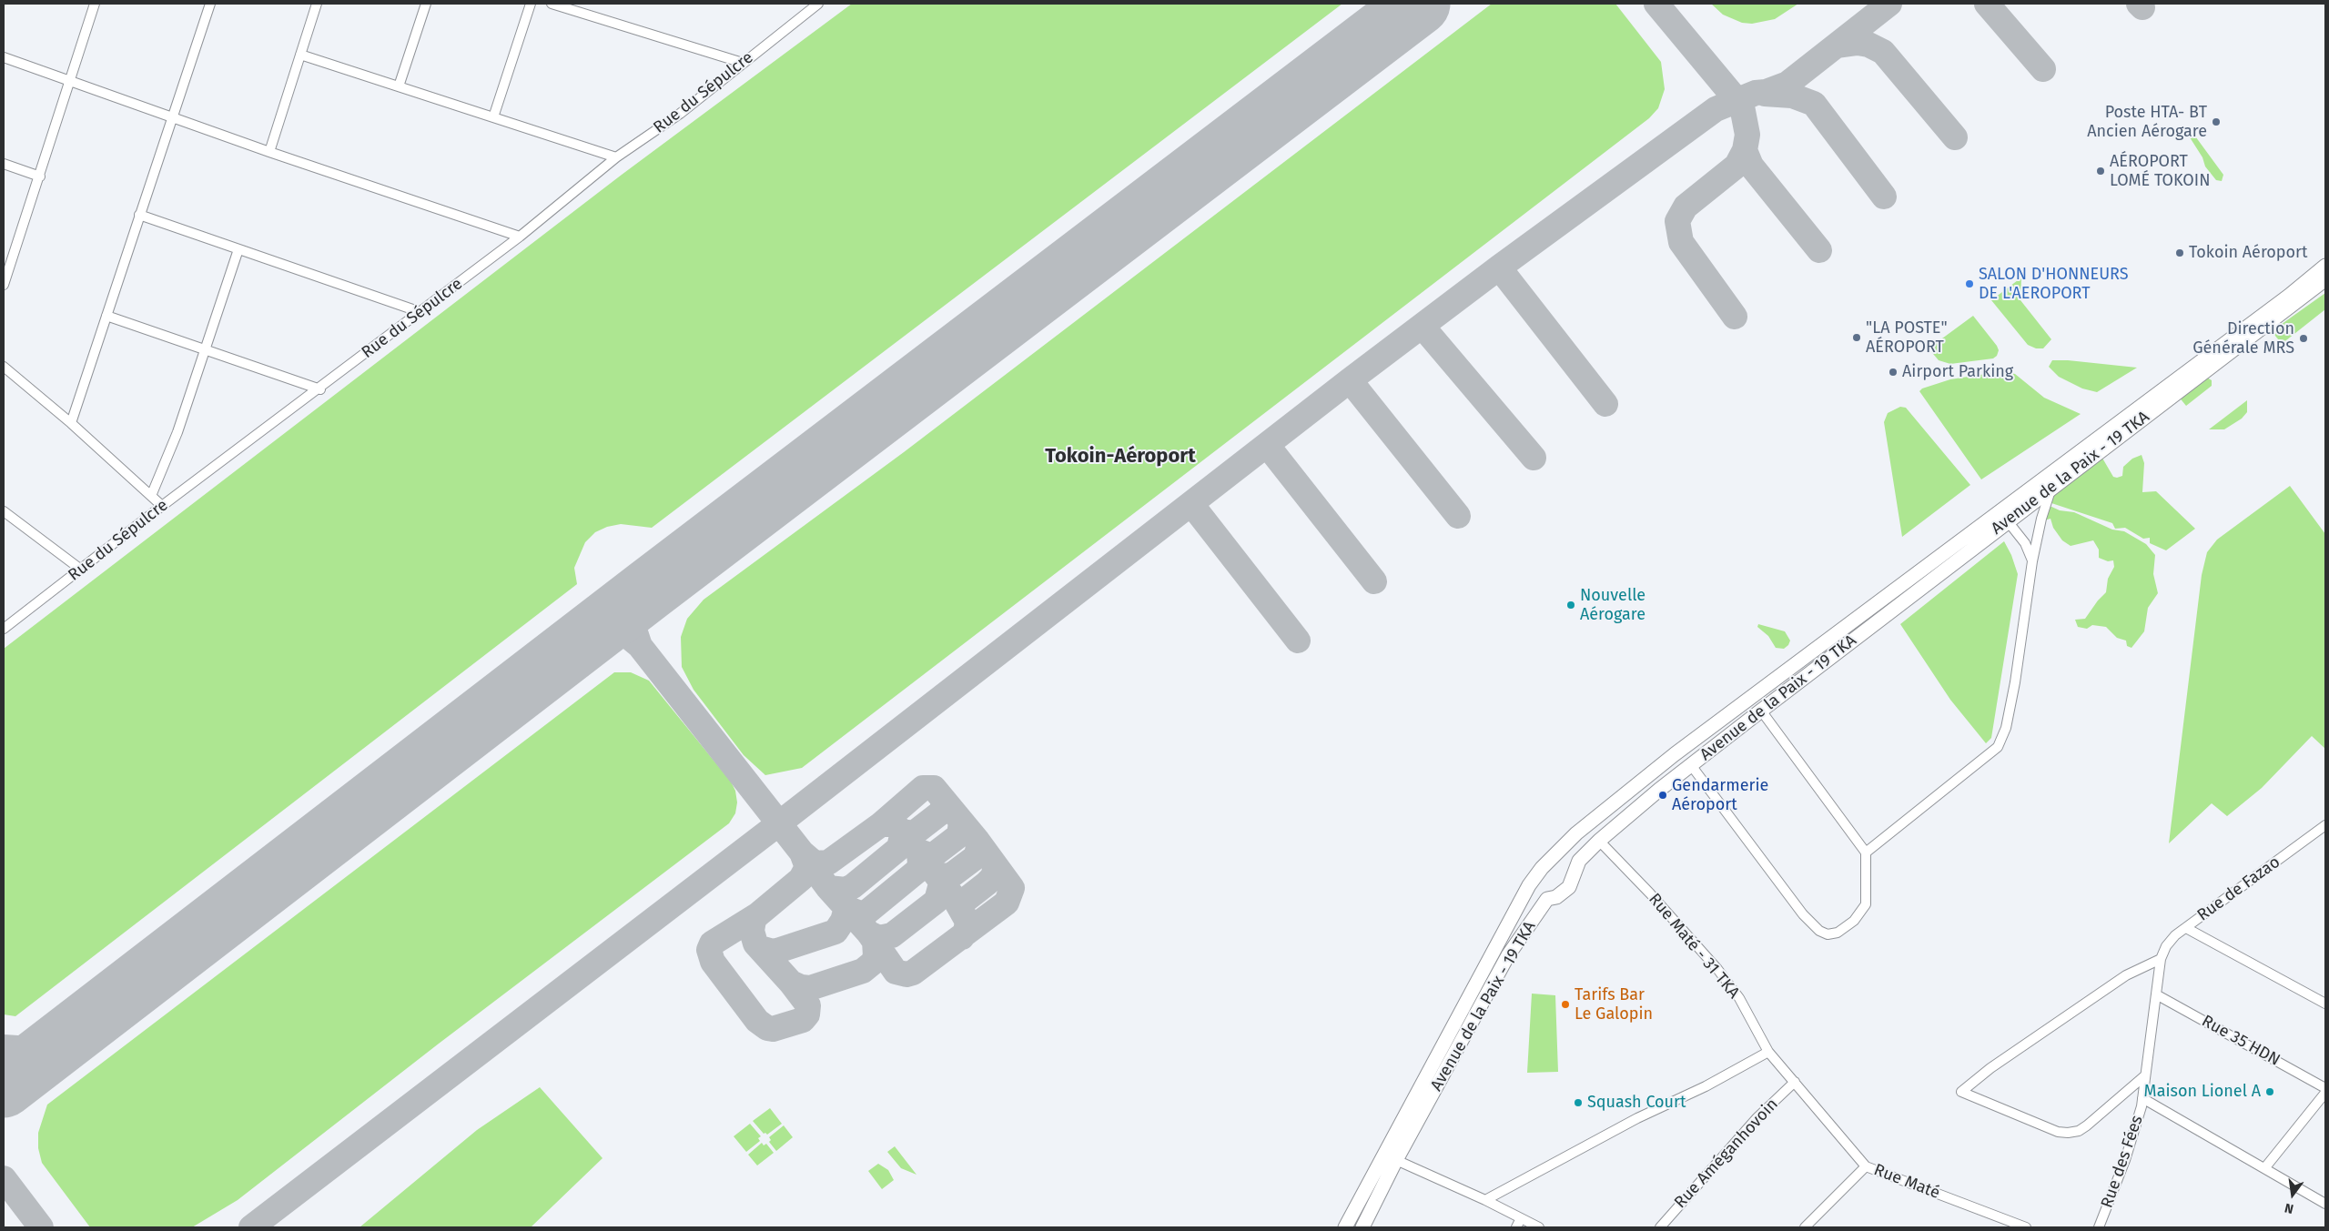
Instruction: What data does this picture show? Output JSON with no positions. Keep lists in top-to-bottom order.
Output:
{
  "streets": {
    "main road": ["Avenue de la Paix - 19 TKA"],
    "street": [
      "Rue du Sépulcre",
      "Rue de Fazao",
      "Rue Maté - 31 TKA",
      "Rue 35 HDN",
      "Rue Améganhovoin",
      "Rue des Fées",
      "Rue Maté"
    ]
  },
  "crossings": [
    ["Avenue de la Paix - 19 TKA", "Rue Maté - 31 TKA"],
    ["Rue de Fazao", "Rue des Fées"],
    ["Rue Maté - 31 TKA", "Rue Améganhovoin"],
    ["Rue Maté - 31 TKA", "Rue Maté"],
    ["Rue 35 HDN", "Rue des Fées"],
    ["Rue Améganhovoin", "Rue Maté"]
  ],
  "districts": ["Tokoin-Aéroport"],
  "places": [
    "Poste HTA- BT Ancien Aérogare",
    "AÉROPORT LOMÉ TOKOIN",
    "Tokoin Aéroport",
    "SALON D'HONNEURS DE L'AEROPORT",
    "\"LA POSTE\" AÉROPORT",
    "Direction Générale MRS",
    "Airport Parking",
    "Nouvelle Aérogare",
    "Gendarmerie Aéroport",
    "Tarifs Bar Le Galopin",
    "Maison Lionel A",
    "Squash Court"
  ],
  "north": "bottom"
}
